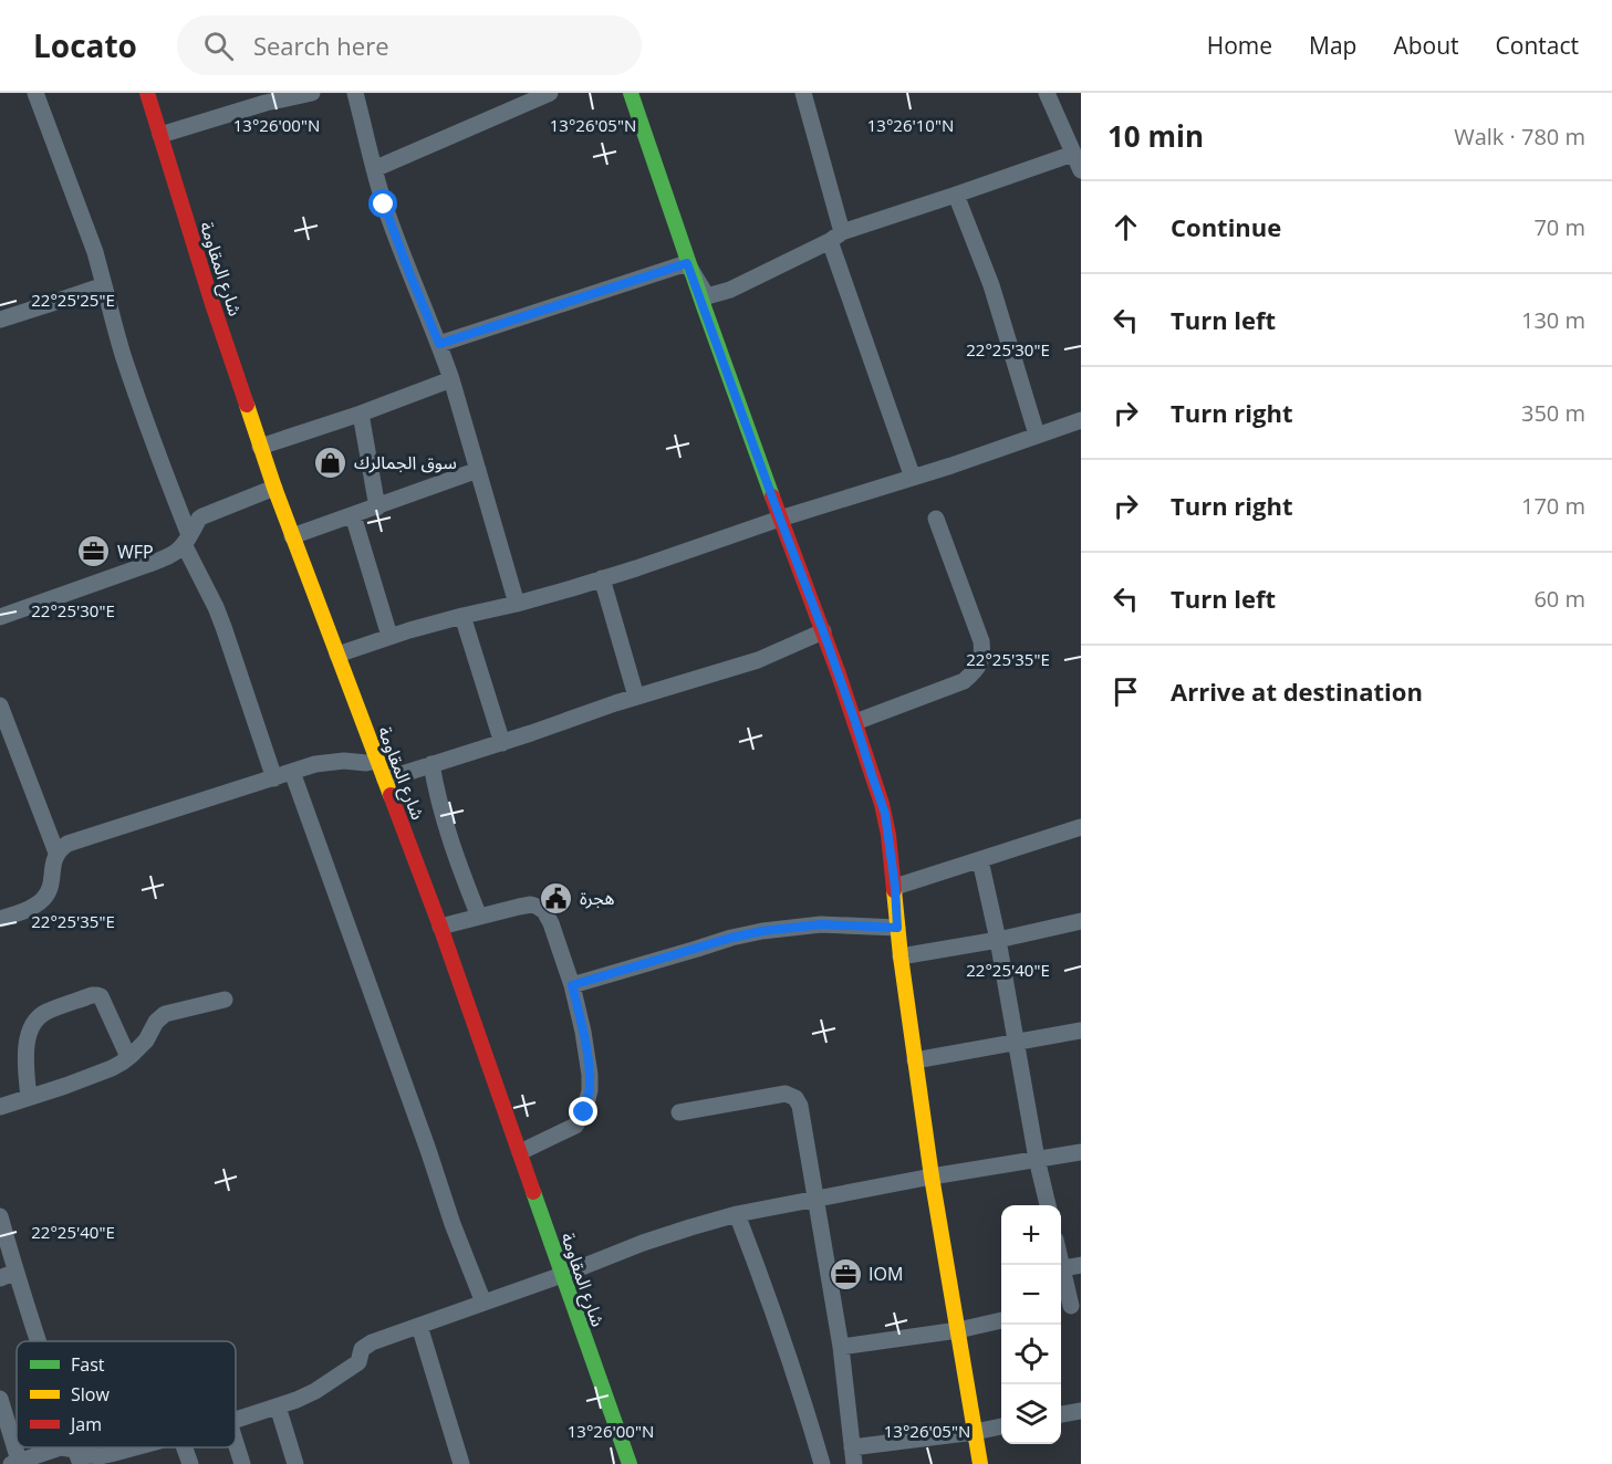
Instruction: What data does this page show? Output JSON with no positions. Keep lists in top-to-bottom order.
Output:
{
  "streets": {
    "main road": ["شارع المقاومة"]
  },
  "places": {
    "shop": ["سوق الجمالرك"],
    "office": ["WFP", "IOM"],
    "public building": ["هجرة"]
  },
  "legend": ["Fast", "Slow", "Jam"],
  "page": {
    "header": "Locato",
    "search": "Search here",
    "nav": [
      "Home",
      "Map",
      "About",
      "Contact"
    ],
    "heading": ["10 min", "Walk · 780 m"],
    "list": [
      ["Continue", "70 m"],
      ["Turn left", "130 m"],
      ["Turn right", "350 m"],
      ["Turn right", "170 m"],
      ["Turn left", "60 m"],
      "Arrive at destination"
    ],
    "map_buttons": ["+", "−"]
  },
  "coordinates": [
    "13°26'10\"N",
    "13°26'00\"N",
    "13°26'05\"N",
    "22°25'25\"E",
    "22°25'30\"E",
    "22°25'35\"E",
    "22°25'40\"E"
  ]
}
